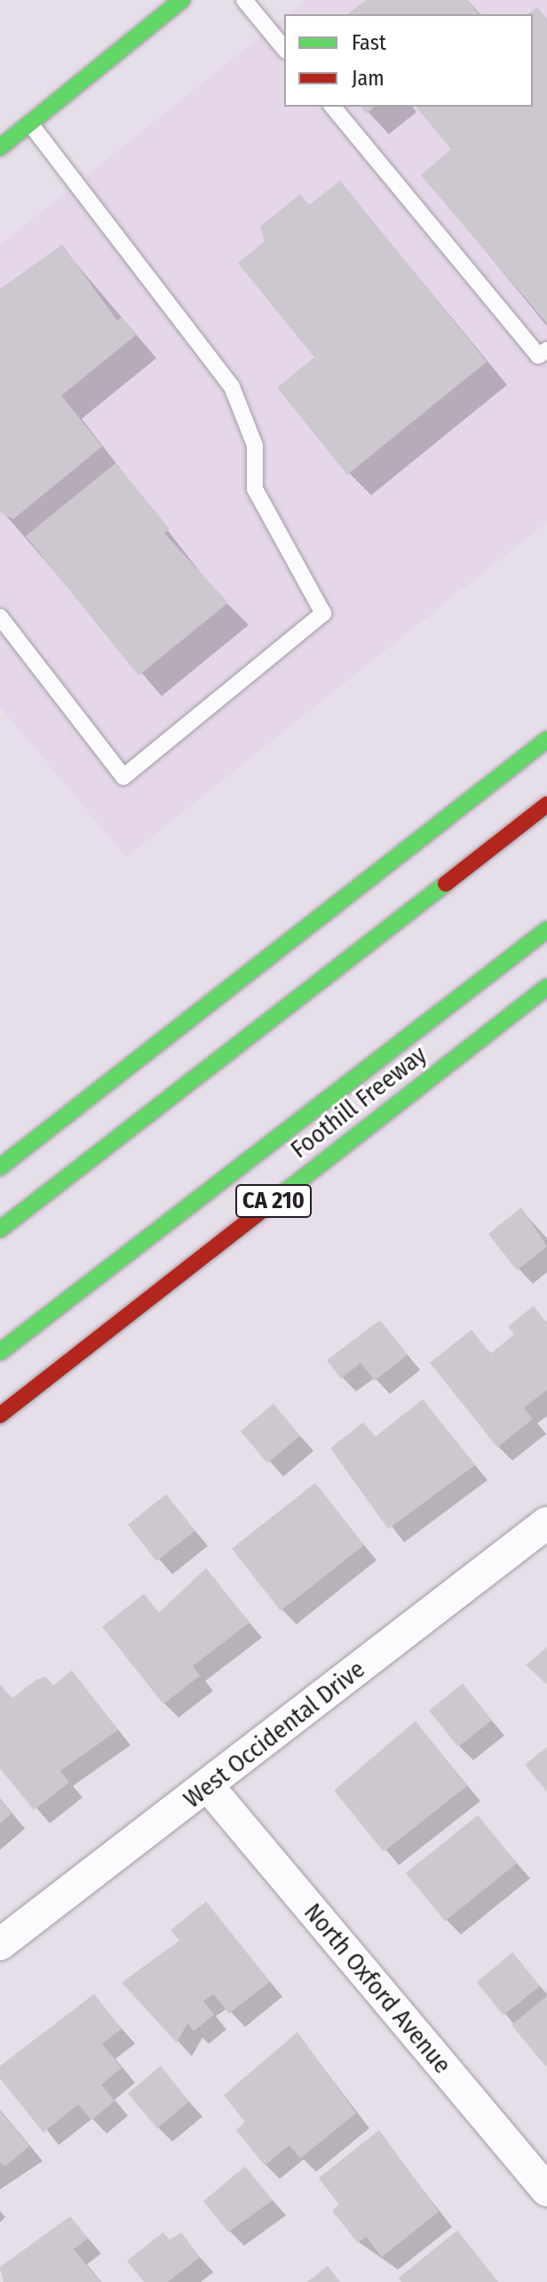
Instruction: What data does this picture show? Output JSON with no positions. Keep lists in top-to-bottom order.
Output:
{
  "streets": {
    "main road": ["Foothill Freeway", "CA 210"],
    "street": ["West Occidental Drive", "North Oxford Avenue"]
  },
  "crossings": [
    ["West Occidental Drive", "North Oxford Avenue"]
  ],
  "legend": ["Fast", "Jam"]
}
